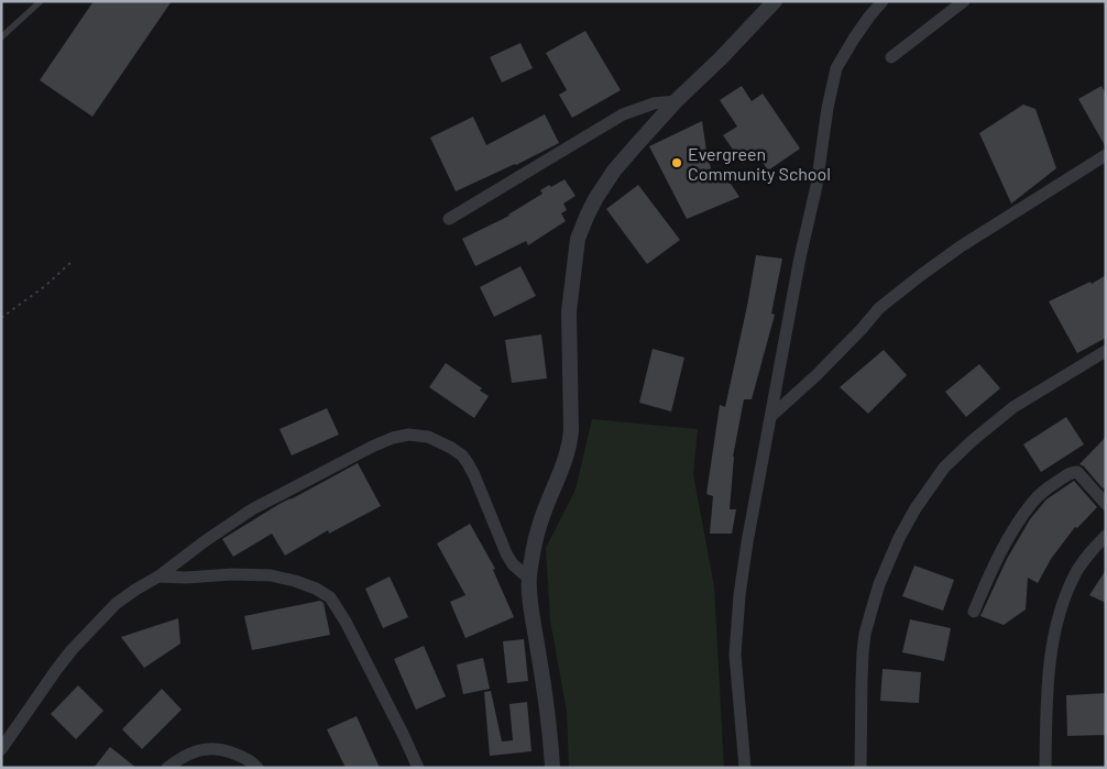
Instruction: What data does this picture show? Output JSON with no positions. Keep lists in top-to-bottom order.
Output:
{
  "places": ["Evergreen Community School"]
}
